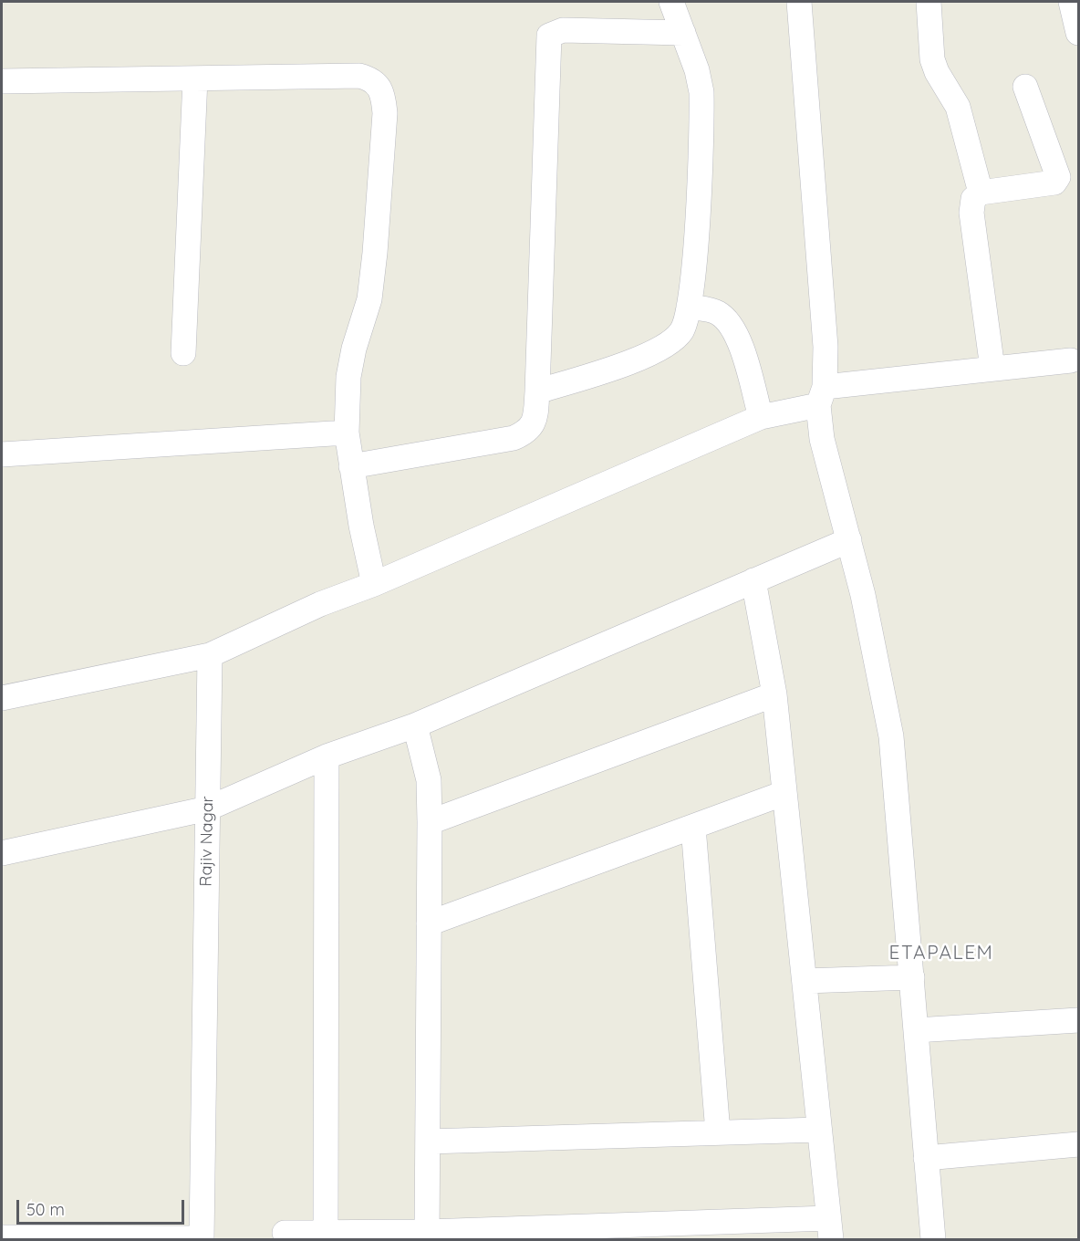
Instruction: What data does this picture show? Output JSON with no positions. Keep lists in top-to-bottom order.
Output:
{
  "streets": {
    "street": ["Rajiv Nagar"]
  },
  "districts": ["ETAPALEM"],
  "scale_bar": "50 m"
}
